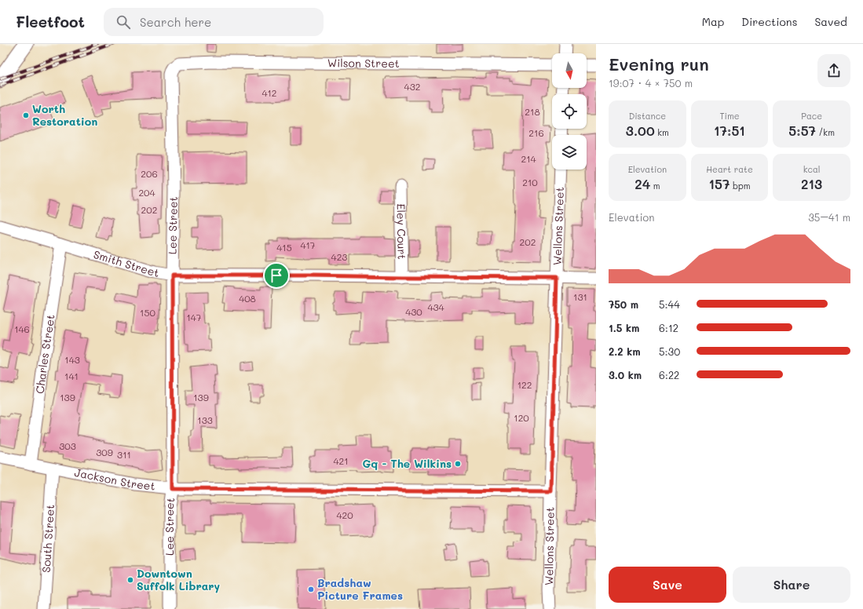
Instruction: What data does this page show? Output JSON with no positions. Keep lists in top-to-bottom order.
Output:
{
  "streets": {
    "street": [
      "Wilson Street",
      "Lee Street",
      "Wellons Street",
      "Eley Court",
      "Smith Street",
      "Charles Street",
      "Jackson Street",
      "South Street"
    ]
  },
  "crossings": [
    ["Wilson Street", "Lee Street"],
    ["Lee Street", "Smith Street"],
    ["Lee Street", "Jackson Street"],
    ["Wellons Street", "Smith Street"],
    ["Wellons Street", "Jackson Street"],
    ["Eley Court", "Smith Street"],
    ["Smith Street", "Charles Street"],
    ["Charles Street", "Jackson Street"],
    ["Jackson Street", "South Street"]
  ],
  "places": [
    "Worth Restoration",
    "Gq - The Wilkins",
    "Downtown Suffolk Library",
    "Bradshaw Picture Frames"
  ],
  "house_numbers": [
    "432",
    "412",
    "218",
    "216",
    "214",
    "206",
    "210",
    "204",
    "202",
    "202",
    "417",
    "415",
    "423",
    "131",
    "408",
    "434",
    "430",
    "150",
    "147",
    "146",
    "143",
    "141",
    "122",
    "139",
    "139",
    "120",
    "133",
    "303",
    "309",
    "311",
    "421",
    "420"
  ],
  "north": "bottom",
  "page": {
    "header": "Fleetfoot",
    "search": "Search here",
    "nav": ["Map", "Directions", "Saved"],
    "heading": ["Evening run", "19:07 · 4 × 750 m"],
    "stats": [
      ["Distance", "3.00 km"],
      ["Time", "17:51"],
      ["Pace", "5:57 /km"],
      ["Elevation", "24 m"],
      ["Heart rate", "157 bpm"],
      ["kcal", "213"]
    ],
    "chart": ["Elevation", "35–41 m"],
    "list": [
      {
        "name": "750 m",
        "note": "5:44"
      },
      {
        "name": "1.5 km",
        "note": "6:12"
      },
      {
        "name": "2.2 km",
        "note": "5:30"
      },
      {
        "name": "3.0 km",
        "note": "6:22"
      }
    ],
    "buttons": ["Save", "Share"]
  }
}
